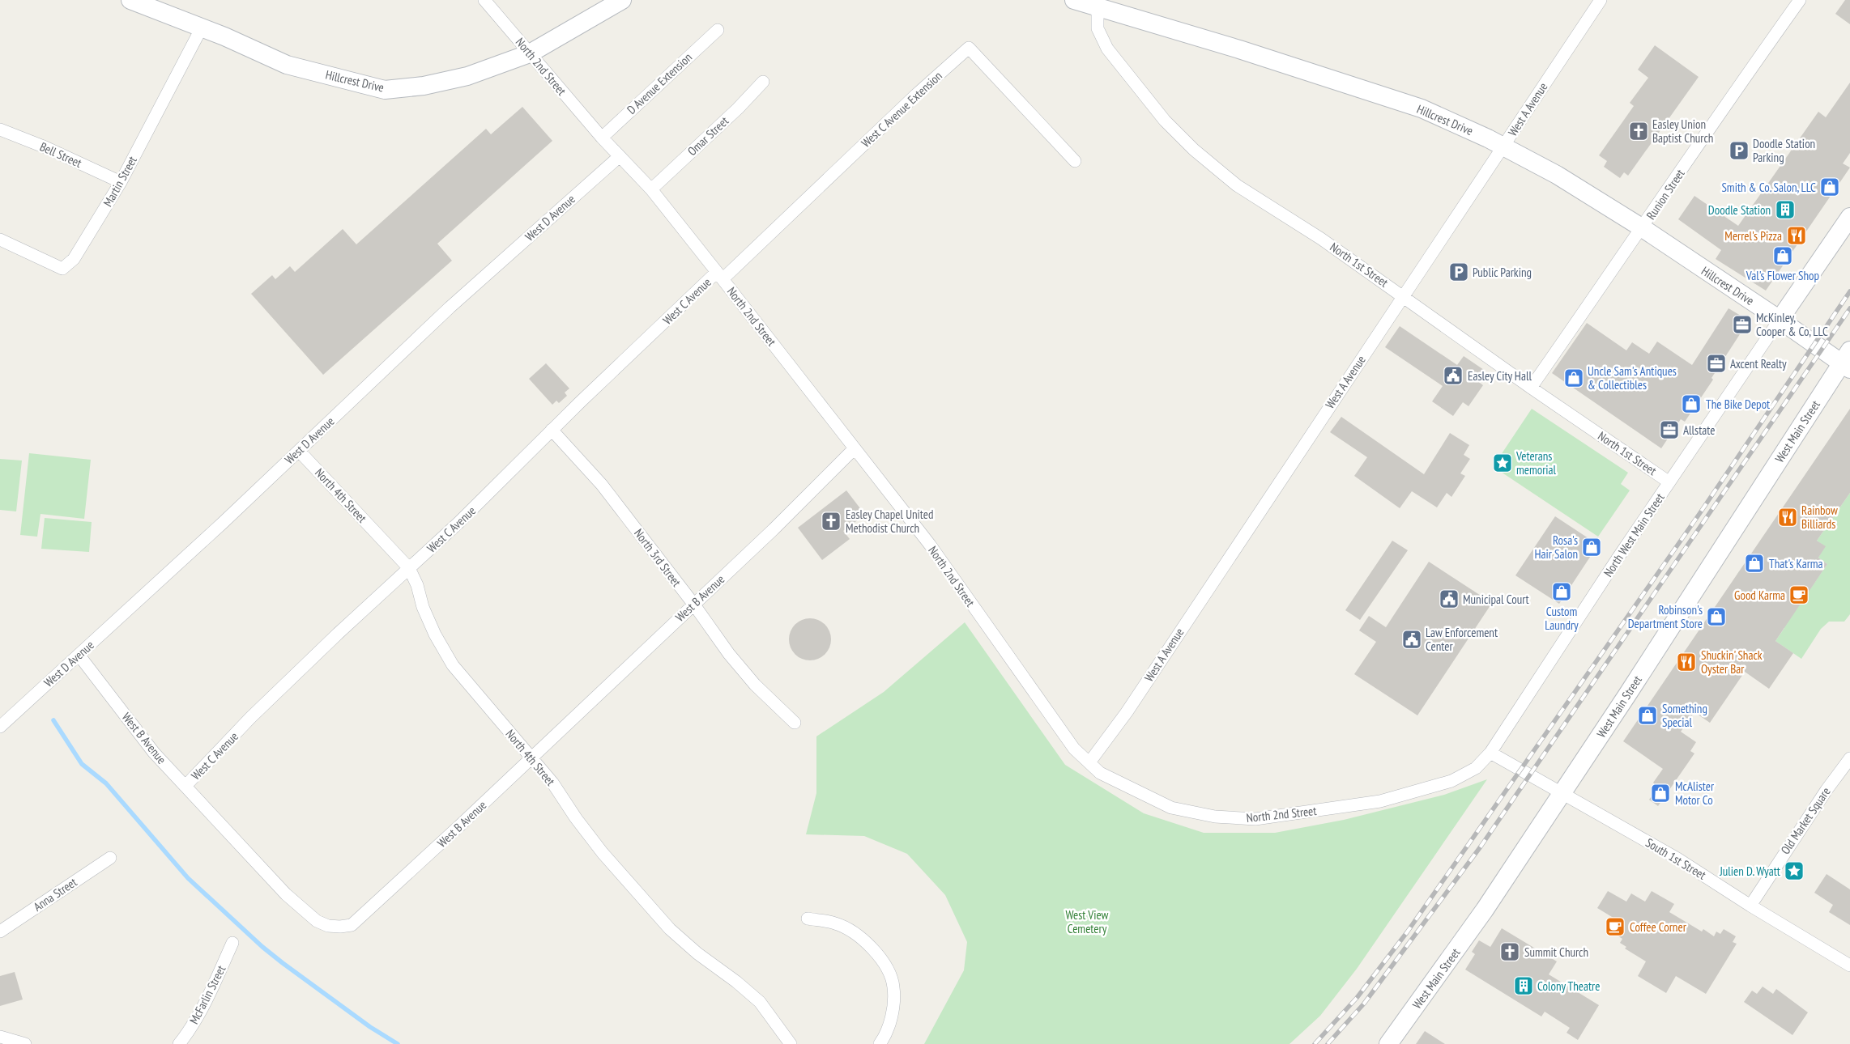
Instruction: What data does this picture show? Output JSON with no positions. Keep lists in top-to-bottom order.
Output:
{
  "streets": {
    "street": [
      "North 2nd Street",
      "Hillcrest Drive",
      "D Avenue Extension",
      "West C Avenue Extension",
      "West A Avenue",
      "Omar Street",
      "Bell Street",
      "Martin Street",
      "Runion Street",
      "West D Avenue",
      "North 1st Street",
      "West C Avenue",
      "West Main Street",
      "North 4th Street",
      "North West Main Street",
      "North 3rd Street",
      "West B Avenue",
      "Old Market Square",
      "South 1st Street",
      "Anna Street",
      "McFarlin Street"
    ]
  },
  "crossings": [
    ["North 2nd Street", "Hillcrest Drive"],
    ["North 2nd Street", "D Avenue Extension"],
    ["North 2nd Street", "West C Avenue Extension"],
    ["North 2nd Street", "West A Avenue"],
    ["North 2nd Street", "Omar Street"],
    ["North 2nd Street", "West D Avenue"],
    ["North 2nd Street", "West C Avenue"],
    ["North 2nd Street", "North West Main Street"],
    ["North 2nd Street", "West B Avenue"],
    ["Hillcrest Drive", "West A Avenue"],
    ["Hillcrest Drive", "Martin Street"],
    ["Hillcrest Drive", "Runion Street"],
    ["Hillcrest Drive", "North 1st Street"],
    ["Hillcrest Drive", "West Main Street"],
    ["Hillcrest Drive", "North West Main Street"],
    ["West C Avenue Extension", "West C Avenue"],
    ["West A Avenue", "North 1st Street"],
    ["Bell Street", "Martin Street"],
    ["Runion Street", "North 1st Street"],
    ["West D Avenue", "North 4th Street"],
    ["West D Avenue", "West B Avenue"],
    ["North 1st Street", "North West Main Street"],
    ["West C Avenue", "North 4th Street"],
    ["West C Avenue", "North 3rd Street"],
    ["West C Avenue", "West B Avenue"],
    ["West Main Street", "South 1st Street"],
    ["North 4th Street", "West B Avenue"],
    ["North 3rd Street", "West B Avenue"],
    ["Old Market Square", "South 1st Street"]
  ],
  "parks": ["West View Cemetery"],
  "places": {
    "church": ["Easley Union Baptist Church", "Easley Chapel United Methodist Church", "Summit Church"],
    "parking": ["Doodle Station Parking", "Public Parking"],
    "shop": [
      "Smith & Co. Salon, LLC",
      "Val's Flower Shop",
      "Uncle Sam's Antiques & Collectibles",
      "The Bike Depot",
      "Rosa's Hair Salon",
      "That's Karma",
      "Custom Laundry",
      "Robinson's Department Store",
      "Something Special",
      "McAlister Motor Co"
    ],
    "building": ["Doodle Station", "Colony Theatre"],
    "restaurant": ["Merrel's Pizza", "Rainbow Billiards", "Shuckin' Shack Oyster Bar"],
    "office": ["McKinley, Cooper & Co, LLC", "Axcent Realty", "Allstate"],
    "public building": ["Easley City Hall", "Municipal Court", "Law Enforcement Center"],
    "place": ["Veterans memorial", "Julien D. Wyatt"],
    "cafe": ["Good Karma", "Coffee Corner"]
  }
}
